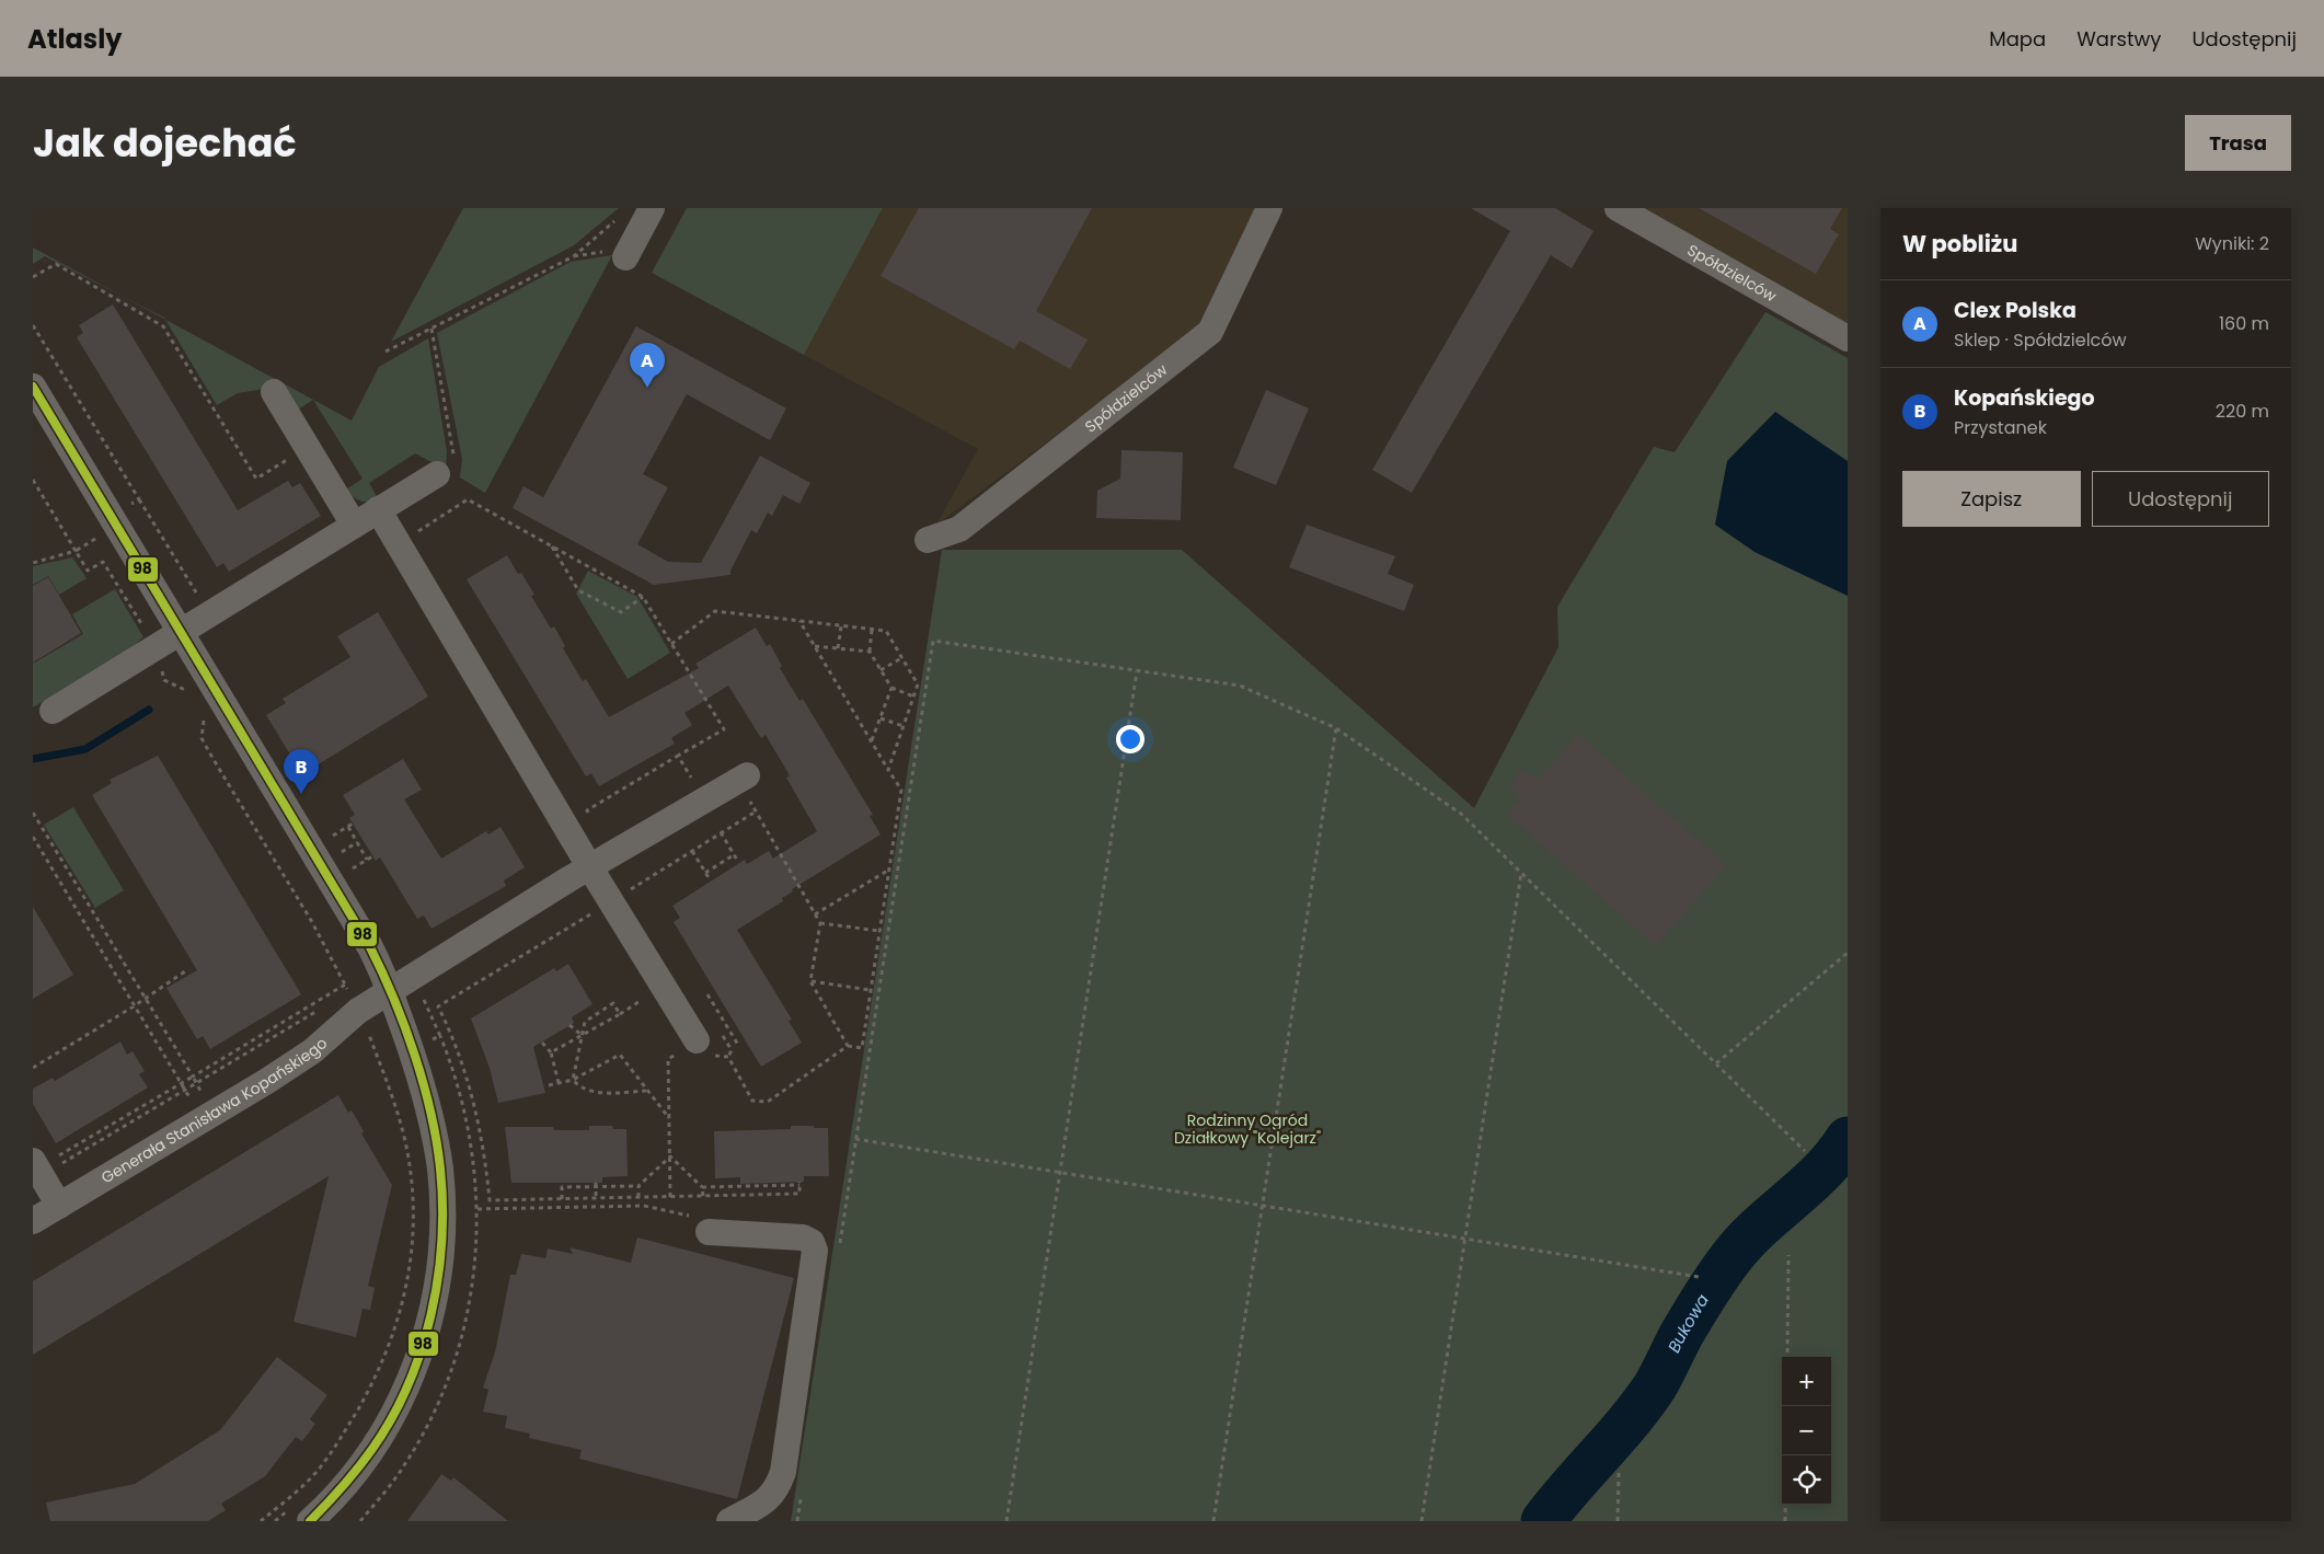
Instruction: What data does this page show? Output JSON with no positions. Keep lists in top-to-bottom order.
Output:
{
  "streets": {
    "street": ["Spółdzielców", "Generała Stanisława Kopańskiego"]
  },
  "water": ["Bukowa"],
  "parks": ["Rodzinny Ogród Działkowy \"Kolejarz\""],
  "lines": ["transit line 98"],
  "page": {
    "header": "Atlasly",
    "nav": ["Mapa", "Warstwy", "Udostępnij"],
    "title": "Jak dojechać",
    "buttons": [
      "Trasa",
      ["Zapisz", "Udostępnij"]
    ],
    "heading": ["W pobliżu", "Wyniki: 2"],
    "list": [
      {
        "mark": "A",
        "name": "Clex Polska",
        "note": "Sklep · Spółdzielców",
        "value": "160 m"
      },
      {
        "mark": "B",
        "name": "Kopańskiego",
        "note": "Przystanek",
        "value": "220 m"
      }
    ],
    "pins": ["A", "B"],
    "map_buttons": ["+", "−"]
  }
}
